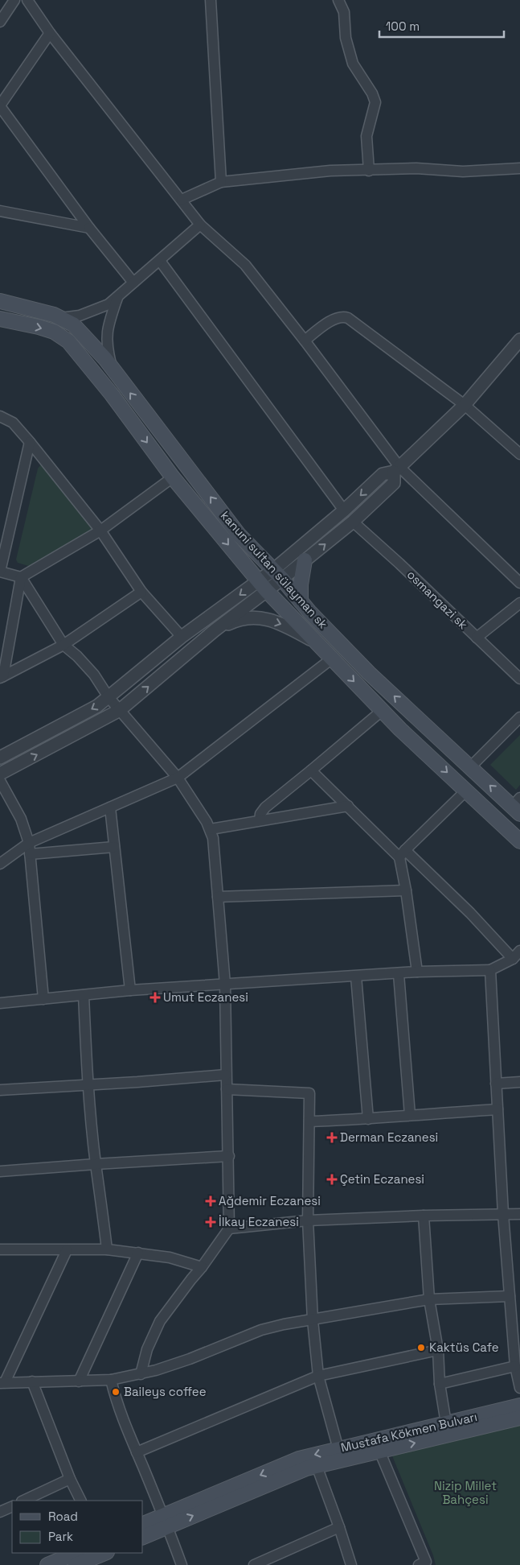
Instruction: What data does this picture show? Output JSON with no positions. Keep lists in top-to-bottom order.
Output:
{
  "streets": {
    "main road": ["kanuni sultan sülayman sk", "Mustafa Kökmen Bulvarı"],
    "street": ["osmangazi sk"]
  },
  "parks": ["Nizip Millet Bahçesi"],
  "places": {
    "health": [
      "Umut Eczanesi",
      "Derman Eczanesi",
      "Çetin Eczanesi",
      "Ağdemir Eczanesi",
      "İlkay Eczanesi"
    ],
    "other": ["Kaktüs Cafe", "Baileys coffee"]
  },
  "legend": ["Road", "Park"],
  "scale_bar": "100 m"
}
